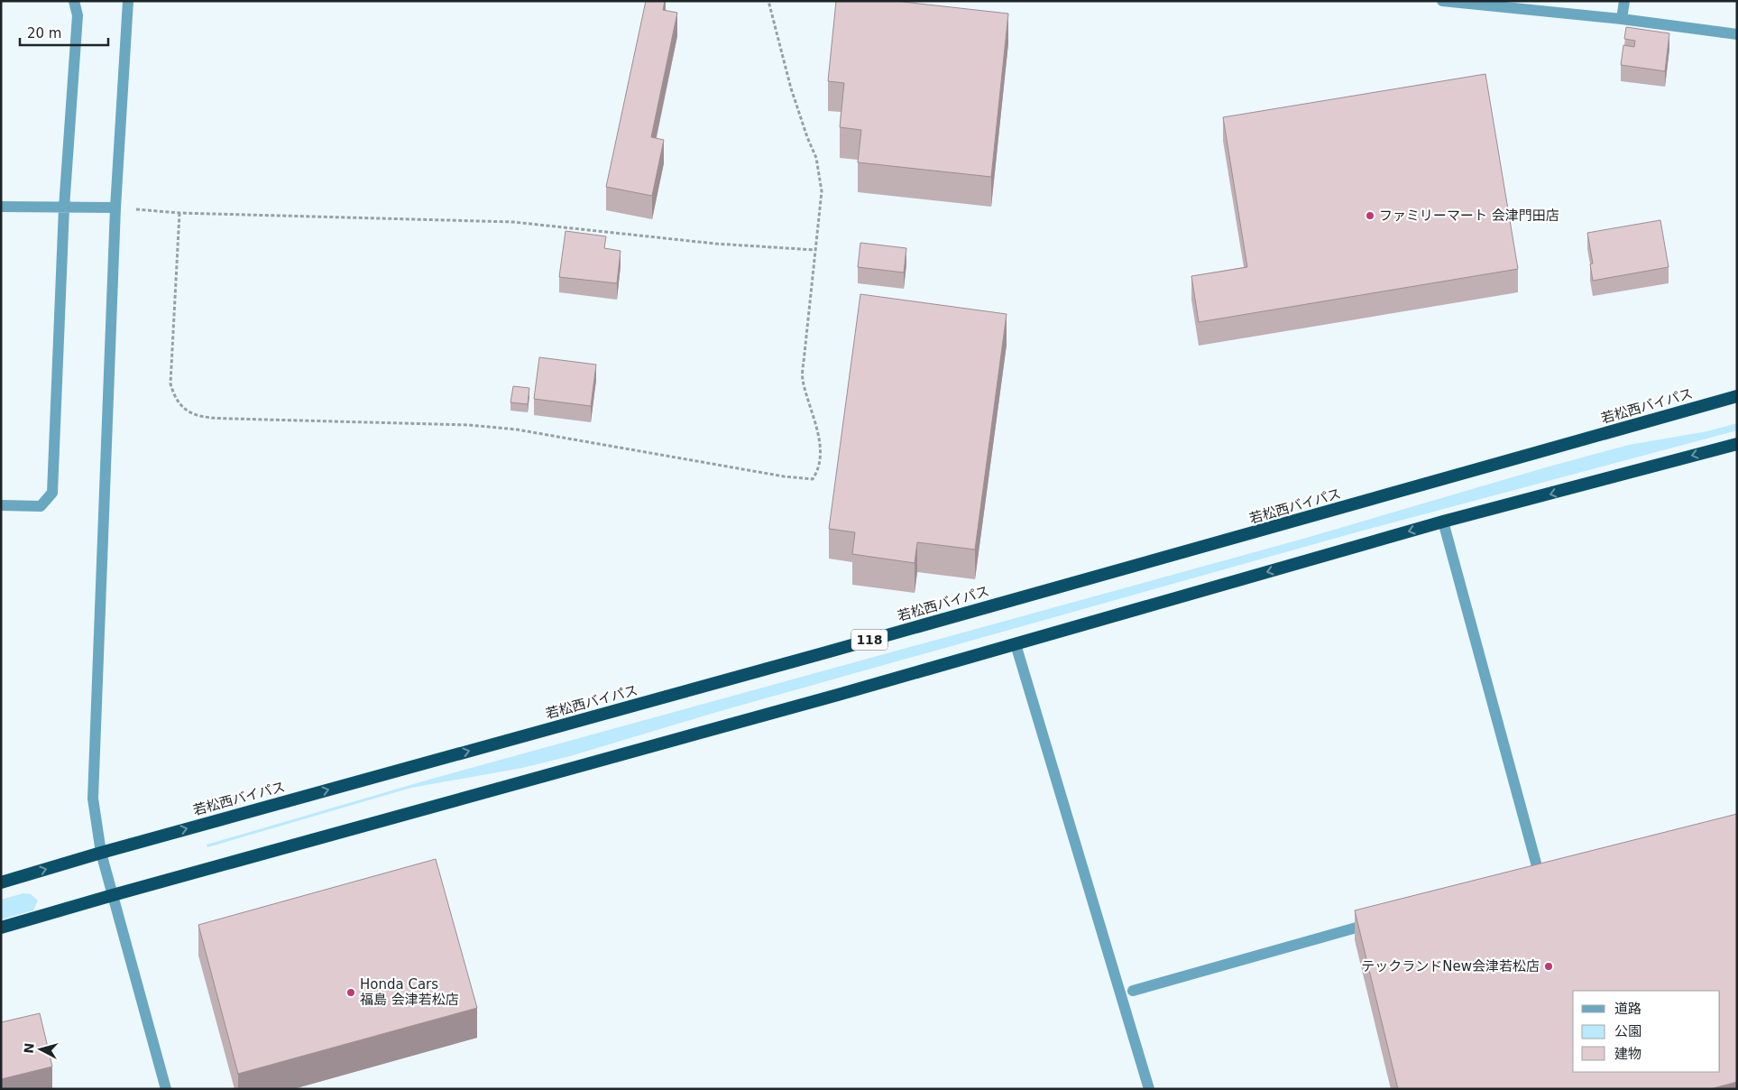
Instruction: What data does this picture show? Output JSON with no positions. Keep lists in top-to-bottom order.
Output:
{
  "streets": {
    "highway": ["若松西バイパス", "118"]
  },
  "places": ["ファミリーマート 会津門田店", "テックランドNew会津若松店", "Honda Cars 福島 会津若松店"],
  "legend": ["道路", "公園", "建物"],
  "scale_bar": "20 m",
  "north": "left"
}
